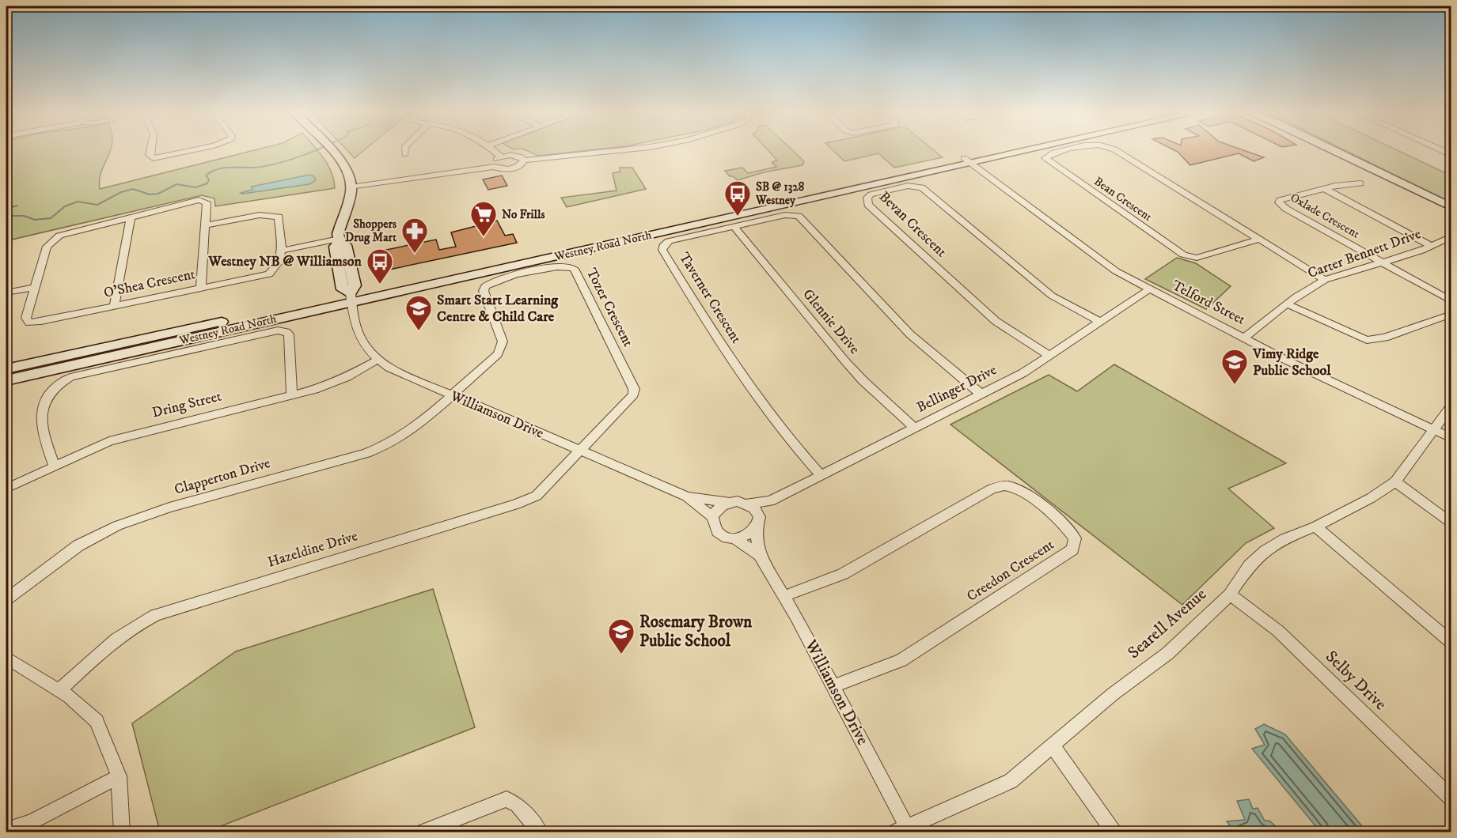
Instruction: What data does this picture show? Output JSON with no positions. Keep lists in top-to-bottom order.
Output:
{
  "streets": {
    "main road": ["Westney Road North"],
    "street": [
      "Bean Crescent",
      "Oxlade Crescent",
      "Bevan Crescent",
      "Carter Bennett Drive",
      "O'Shea Crescent",
      "Taverner Crescent",
      "Telford Street",
      "Tozer Crescent",
      "Glennie Drive",
      "Bellinger Drive",
      "Dring Street",
      "Williamson Drive",
      "Clapperton Drive",
      "Hazeldine Drive",
      "Creedon Crescent",
      "Searell Avenue",
      "Selby Drive"
    ]
  },
  "crossings": [
    ["Bean Crescent", "Carter Bennett Drive"],
    ["Oxlade Crescent", "Carter Bennett Drive"],
    ["Bevan Crescent", "Bellinger Drive"],
    ["Westney Road North", "Telford Street"],
    ["Westney Road North", "Williamson Drive"],
    ["Carter Bennett Drive", "Telford Street"],
    ["Taverner Crescent", "Glennie Drive"],
    ["Taverner Crescent", "Bellinger Drive"],
    ["Telford Street", "Bellinger Drive"],
    ["Telford Street", "Searell Avenue"],
    ["Tozer Crescent", "Williamson Drive"],
    ["Tozer Crescent", "Clapperton Drive"],
    ["Tozer Crescent", "Hazeldine Drive"],
    ["Glennie Drive", "Bellinger Drive"],
    ["Bellinger Drive", "Williamson Drive"],
    ["Dring Street", "Williamson Drive"],
    ["Williamson Drive", "Clapperton Drive"],
    ["Williamson Drive", "Hazeldine Drive"],
    ["Williamson Drive", "Creedon Crescent"],
    ["Williamson Drive", "Searell Avenue"],
    ["Searell Avenue", "Selby Drive"]
  ],
  "places": {
    "bus stop": ["SB @ 1328 Westney", "Westney NB @ Williamson"],
    "supermarket": ["No Frills"],
    "pharmacy": ["Shoppers Drug Mart"],
    "school or university": ["Smart Start Learning Centre & Child Care", "Vimy Ridge Public School", "Rosemary Brown Public School"]
  }
}
